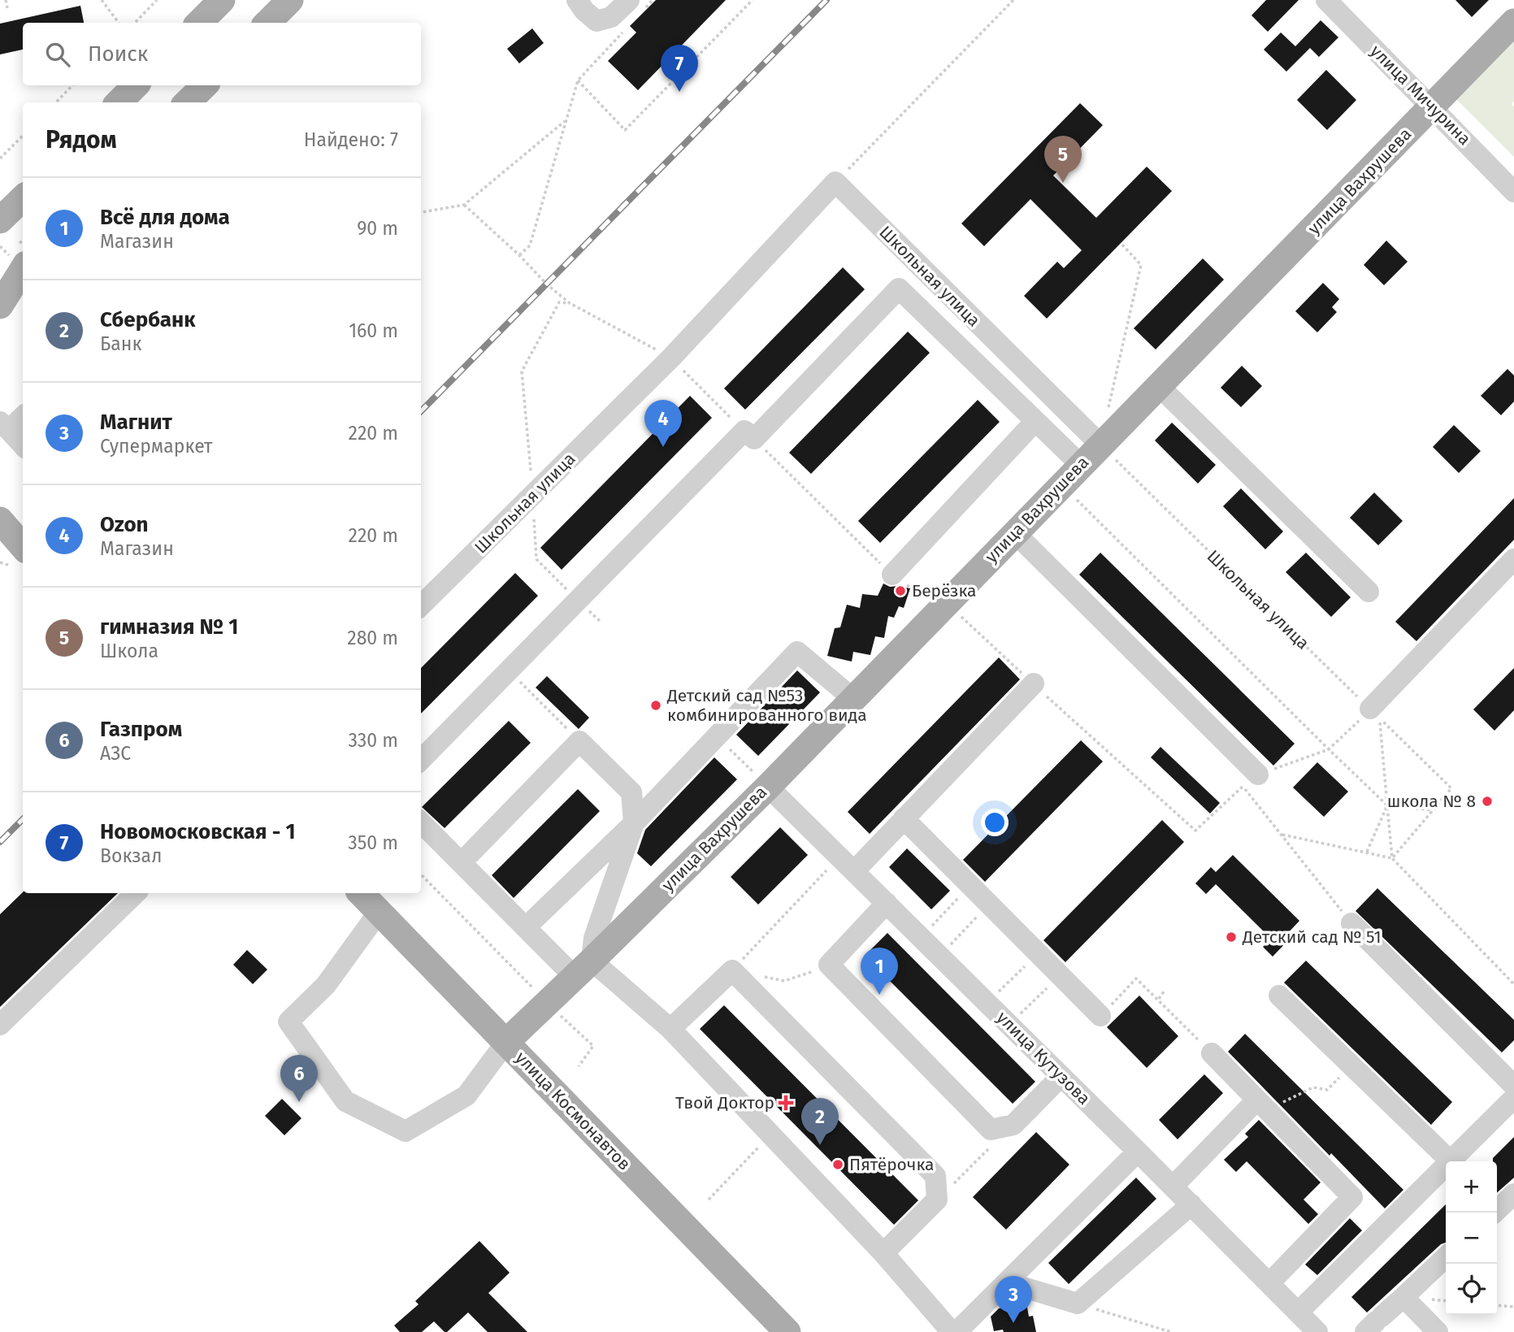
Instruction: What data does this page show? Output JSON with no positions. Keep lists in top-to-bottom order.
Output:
{
  "streets": {
    "main road": ["улица Вахрушева", "улица Космонавтов"],
    "street": ["улица Мичурина", "Школьная улица", "улица Кутузова"]
  },
  "crossings": [
    ["улица Мичурина", "улица Вахрушева"],
    ["улица Вахрушева", "Школьная улица"],
    ["улица Вахрушева", "улица Кутузова"],
    ["улица Вахрушева", "улица Космонавтов"]
  ],
  "places": {
    "other": [
      "Берёзка",
      "Детский сад №53 комбинированного вида",
      "школа № 8",
      "Детский сад № 51",
      "Пятёрочка"
    ],
    "health": ["Твой Доктор"]
  },
  "page": {
    "search": "Поиск",
    "pins": [
      "7",
      "5",
      "4",
      "1",
      "6",
      "2",
      "3"
    ],
    "heading": ["Рядом", "Найдено: 7"],
    "list": [
      {
        "mark": "1",
        "name": "Всё для дома",
        "note": "Магазин",
        "value": "90 m"
      },
      {
        "mark": "2",
        "name": "Сбербанк",
        "note": "Банк",
        "value": "160 m"
      },
      {
        "mark": "3",
        "name": "Магнит",
        "note": "Супермаркет",
        "value": "220 m"
      },
      {
        "mark": "4",
        "name": "Ozon",
        "note": "Магазин",
        "value": "220 m"
      },
      {
        "mark": "5",
        "name": "гимназия № 1",
        "note": "Школа",
        "value": "280 m"
      },
      {
        "mark": "6",
        "name": "Газпром",
        "note": "АЗС",
        "value": "330 m"
      },
      {
        "mark": "7",
        "name": "Новомосковская - 1",
        "note": "Вокзал",
        "value": "350 m"
      }
    ],
    "map_buttons": ["+", "−"]
  }
}
